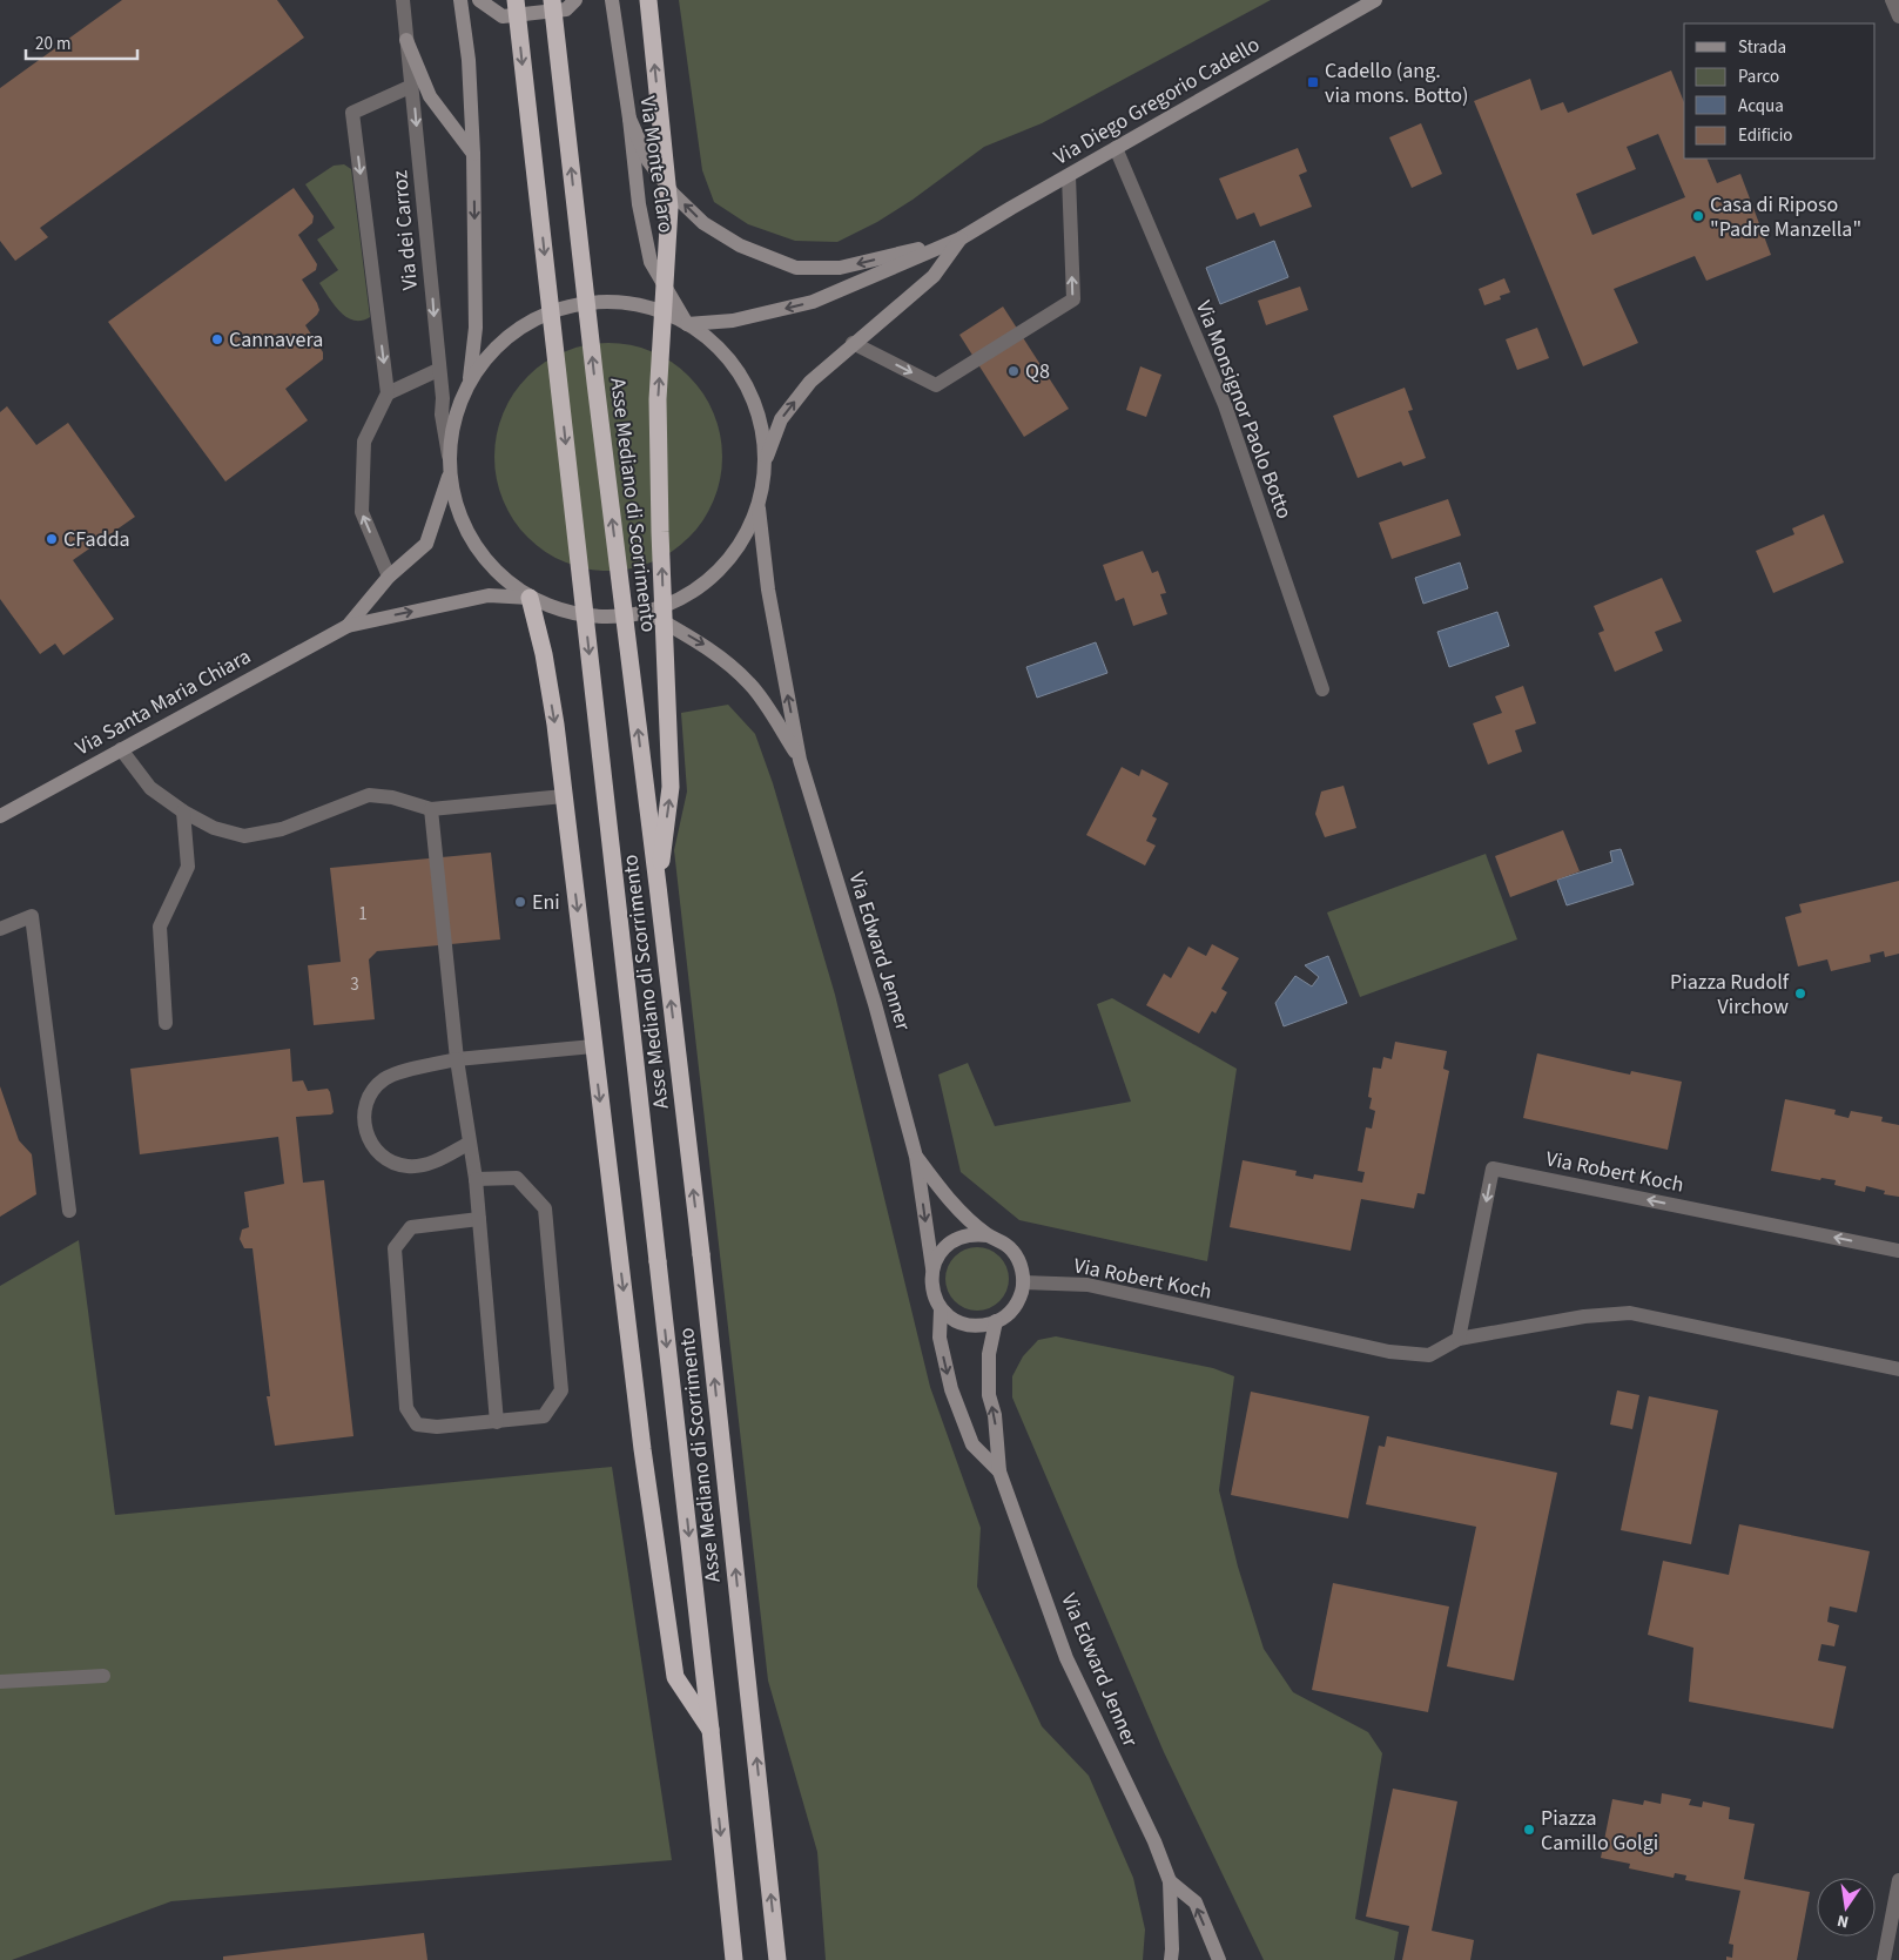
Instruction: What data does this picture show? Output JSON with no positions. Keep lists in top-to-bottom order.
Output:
{
  "streets": {
    "highway": ["Asse Mediano di Scorrimento"],
    "street": [
      "Via Diego Gregorio Cadello",
      "Via Monte Claro",
      "Via dei Carroz",
      "Via Monsignor Paolo Botto",
      "Via Santa Maria Chiara",
      "Via Edward Jenner",
      "Via Robert Koch"
    ]
  },
  "crossings": [
    ["Via Diego Gregorio Cadello", "Via Monte Claro"],
    ["Via Diego Gregorio Cadello", "Via Monsignor Paolo Botto"],
    ["Via Edward Jenner", "Via Robert Koch"]
  ],
  "places": {
    "transit": ["Cadello (ang. via mons. Botto)"],
    "other": [
      "Casa di Riposo \"Padre Manzella\"",
      "Cannavera",
      "Q8",
      "CFadda",
      "Eni",
      "Piazza Rudolf Virchow",
      "Piazza Camillo Golgi"
    ]
  },
  "house_numbers": ["1", "3"],
  "legend": [
    "Strada",
    "Parco",
    "Acqua",
    "Edificio"
  ],
  "scale_bar": "20 m",
  "north": "bottom"
}
